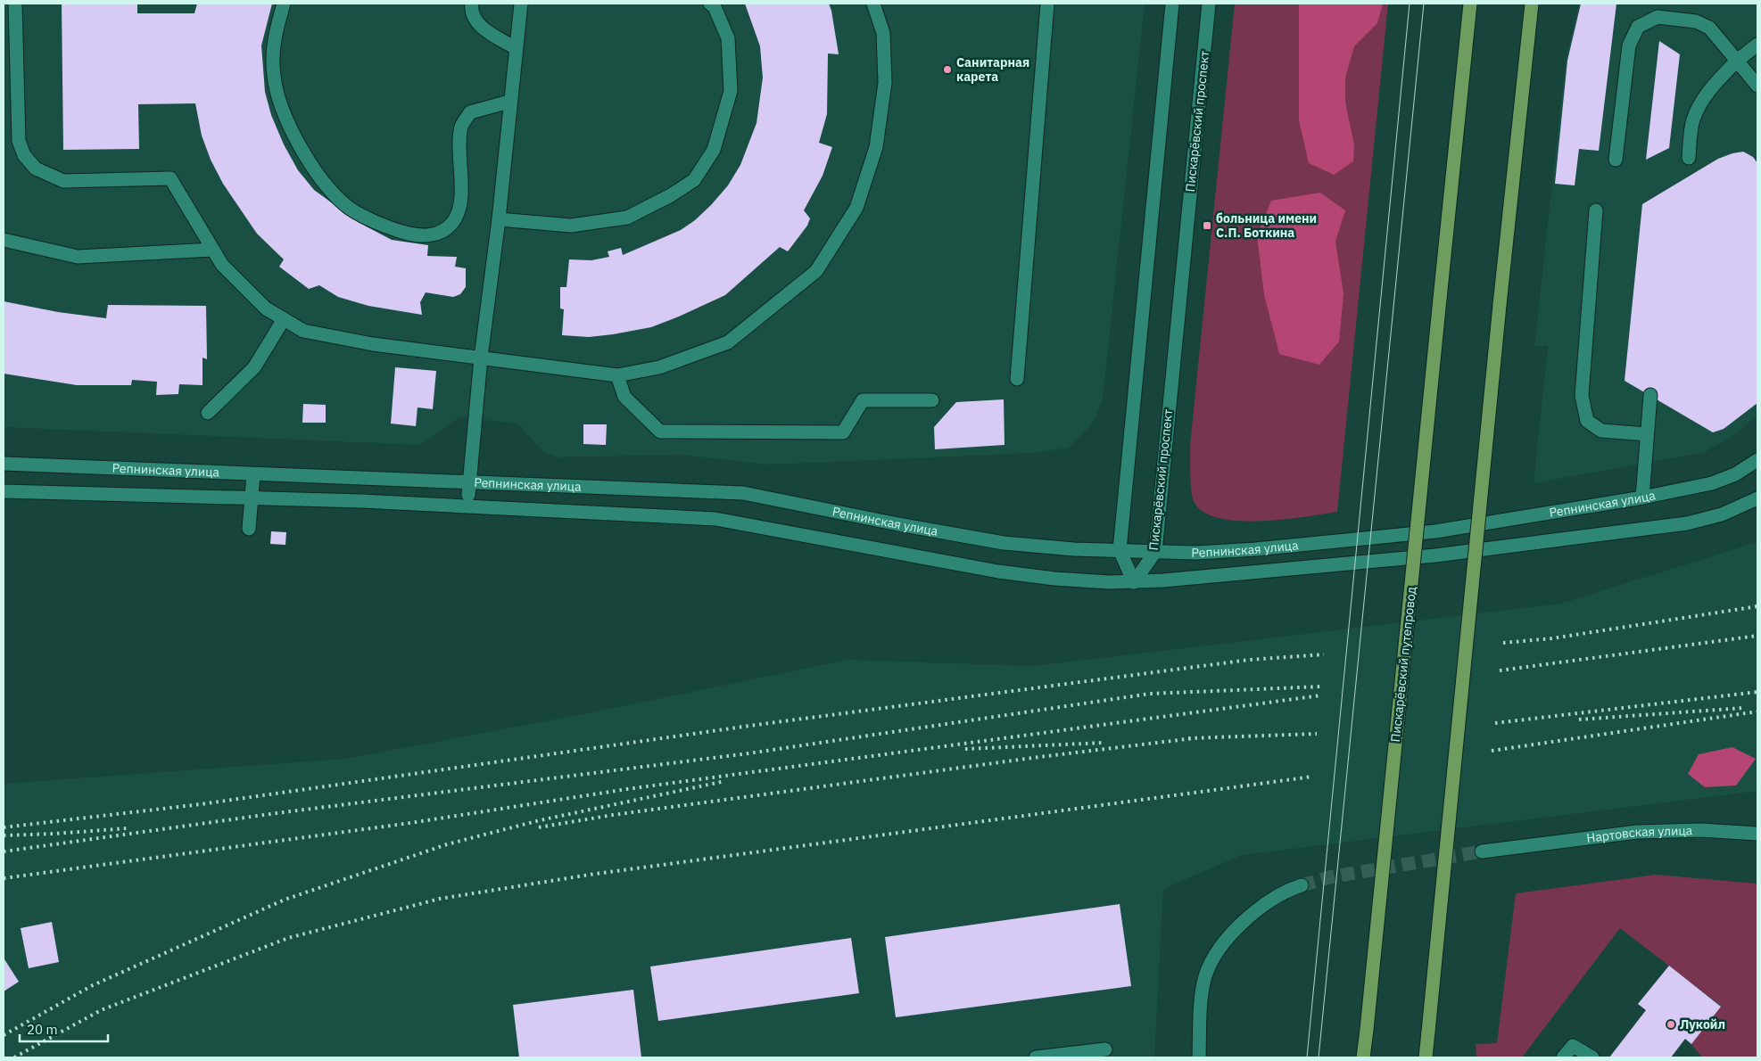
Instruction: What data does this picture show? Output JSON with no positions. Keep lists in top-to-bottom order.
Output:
{
  "streets": {
    "main road": ["Пискарёвский путепровод"],
    "street": ["Пискарёвский проспект", "Репнинская улица", "Нартовская улица"]
  },
  "crossings": [
    ["Пискарёвский проспект", "Репнинская улица"]
  ],
  "places": {
    "other": ["Санитарная карета", "Лукойл"],
    "transit": ["больница имени С.П. Боткина"]
  },
  "scale_bar": "20 m"
}
